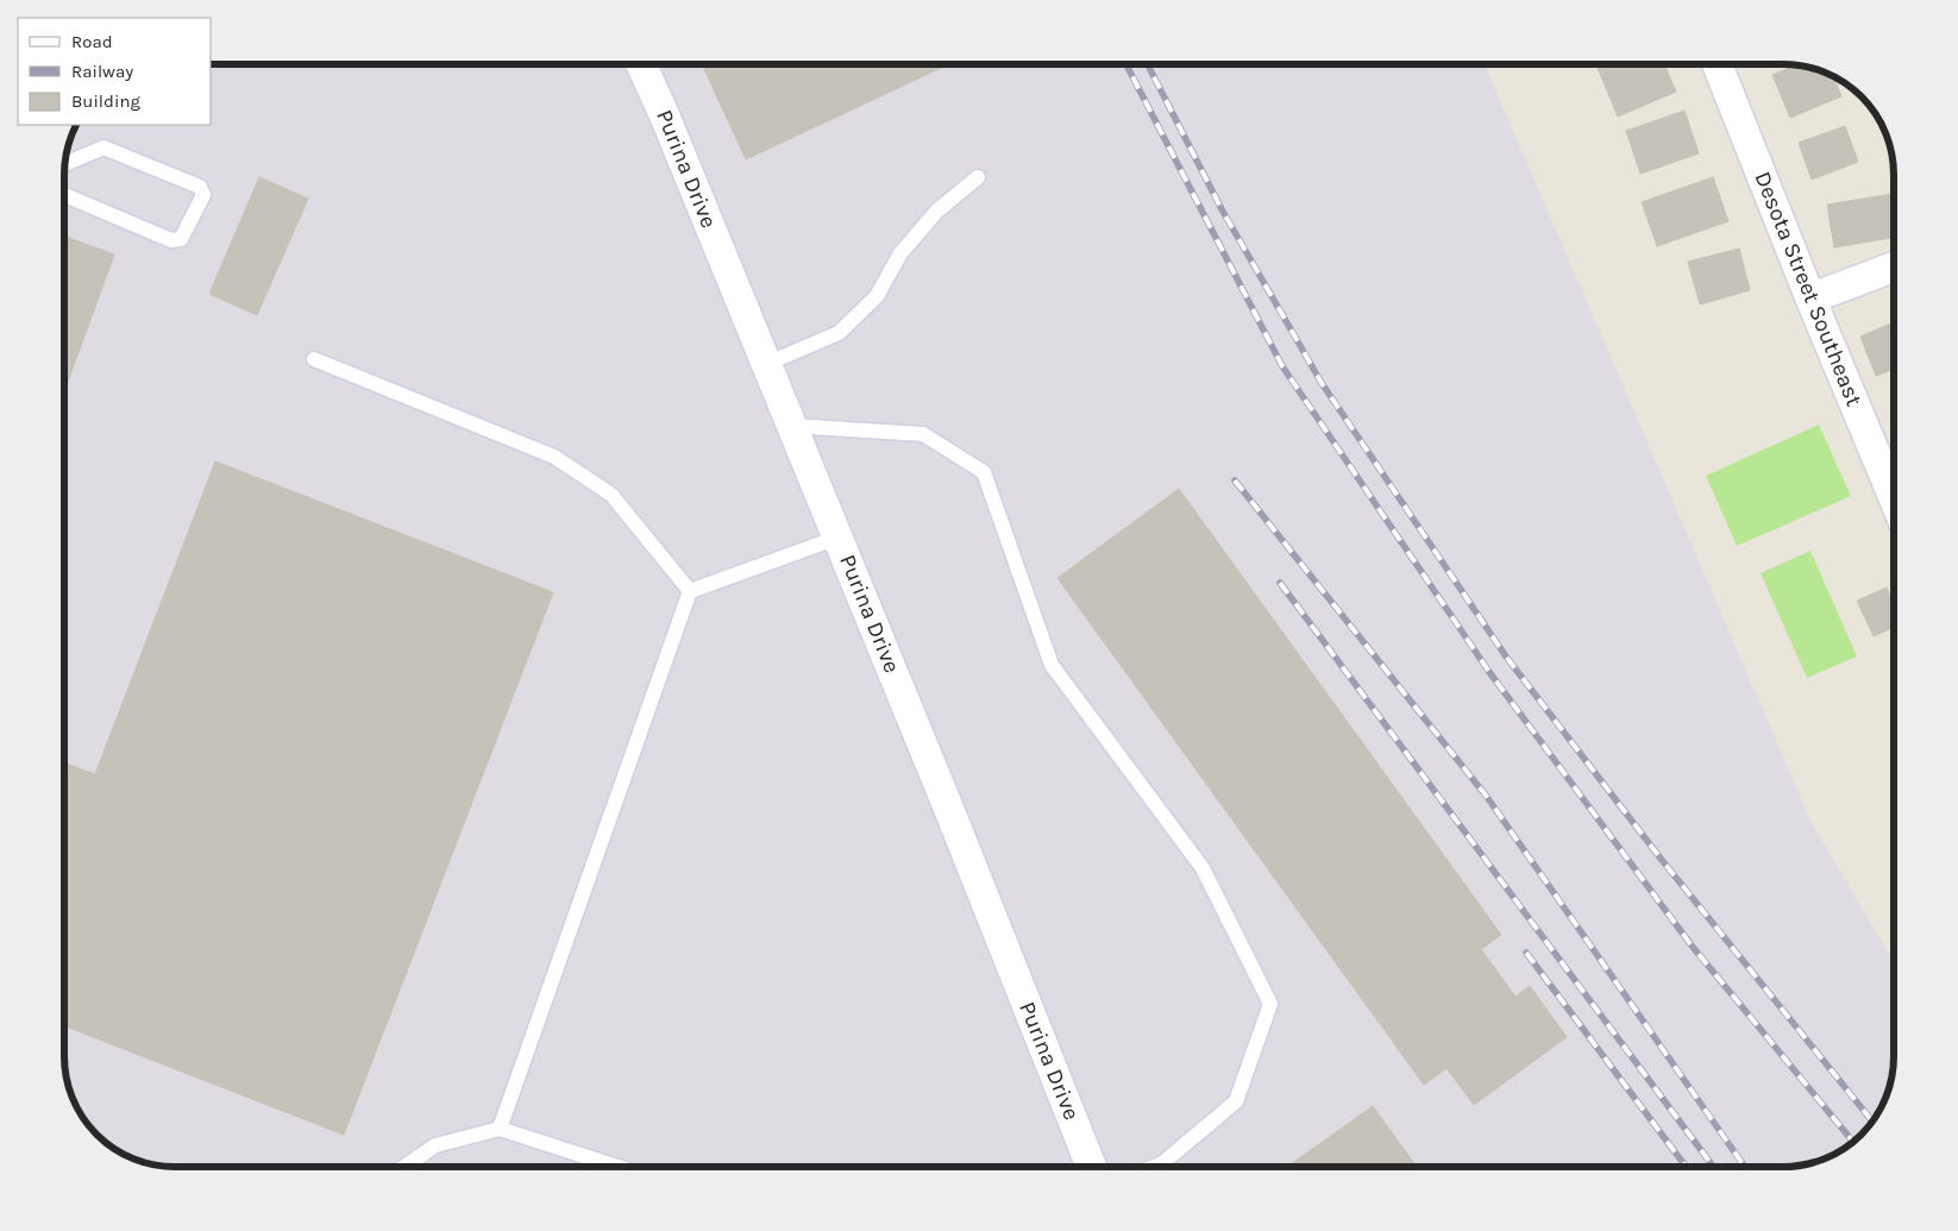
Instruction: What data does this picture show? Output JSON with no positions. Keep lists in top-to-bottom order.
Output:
{
  "streets": {
    "street": ["Purina Drive", "Desota Street Southeast"]
  },
  "legend": ["Road", "Railway", "Building"]
}
